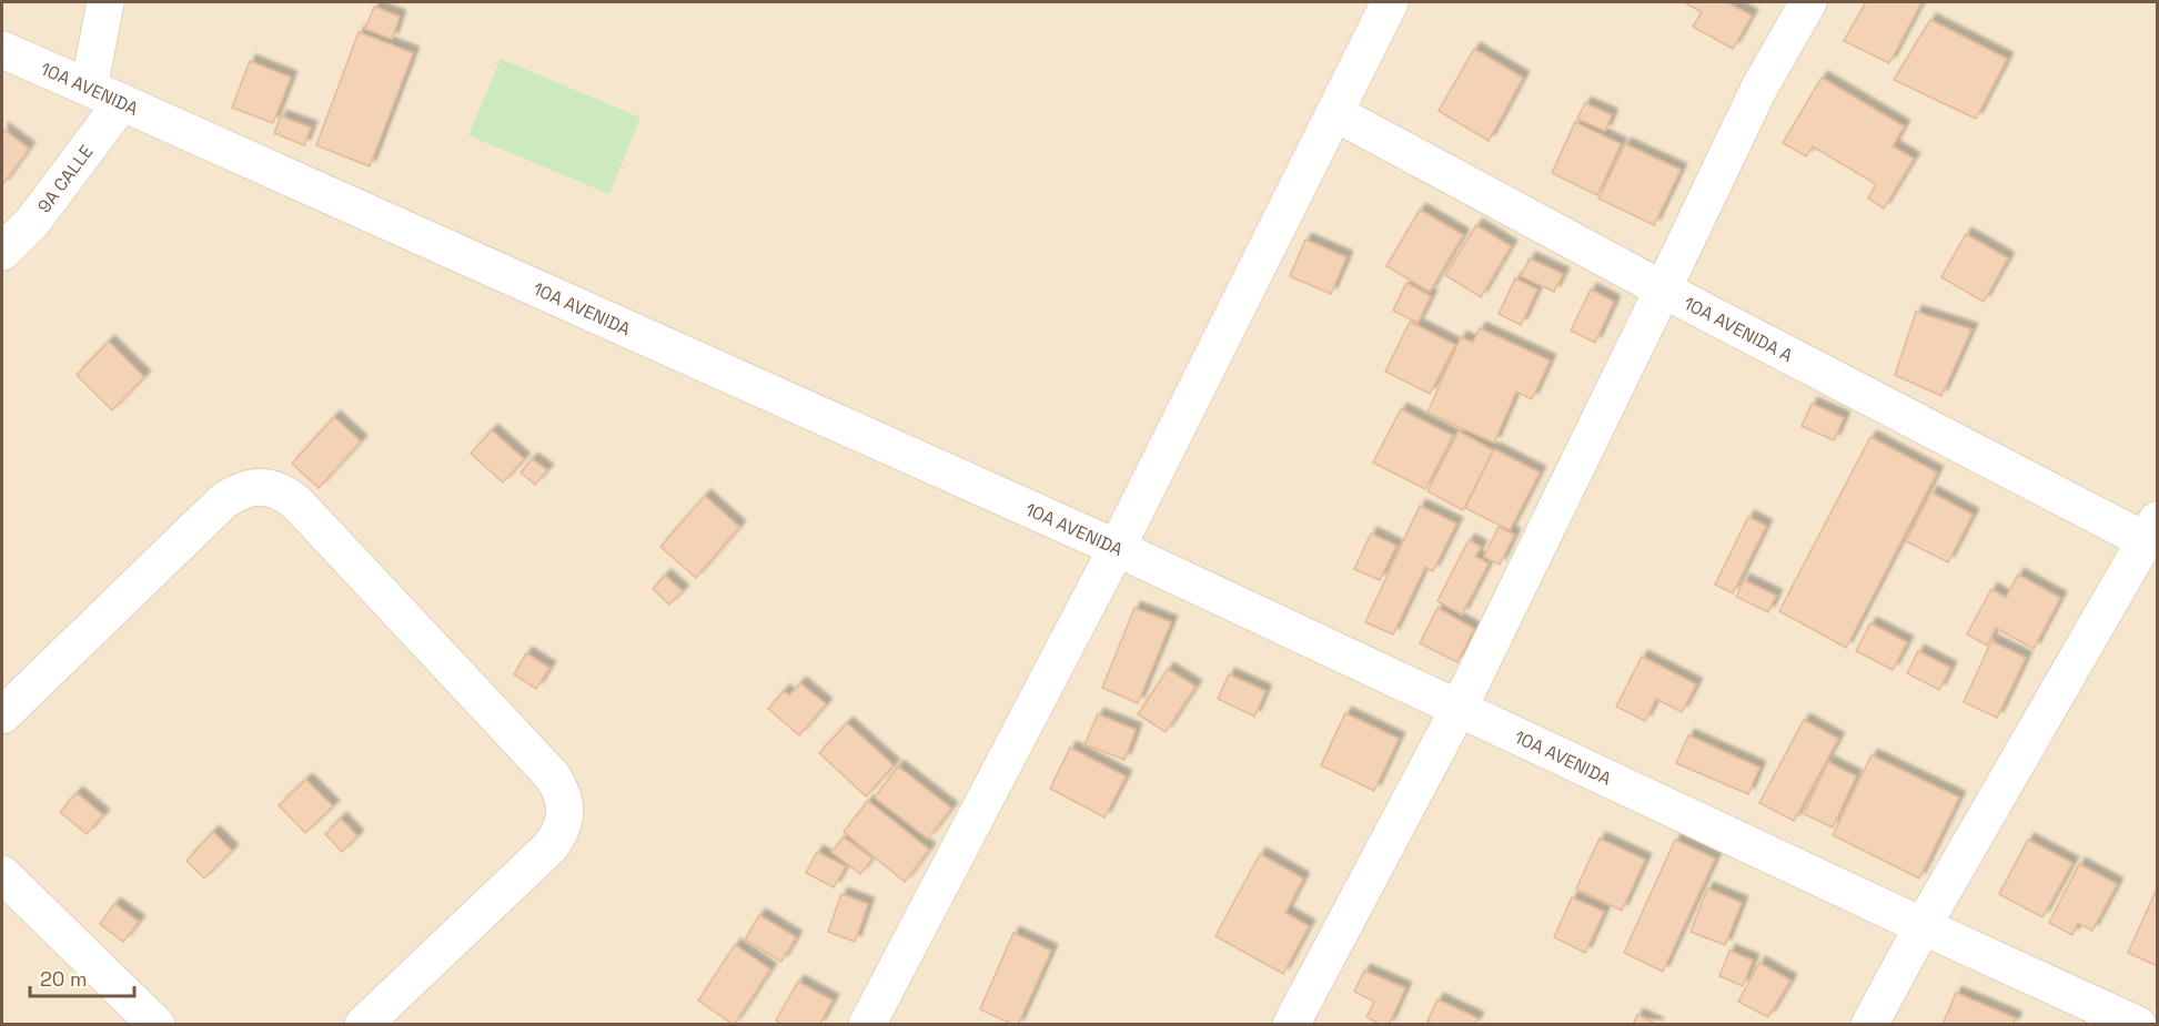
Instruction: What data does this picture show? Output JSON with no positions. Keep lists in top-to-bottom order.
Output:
{
  "streets": {
    "street": ["10A AVENIDA", "9A CALLE", "10A AVENIDA A"]
  },
  "crossings": [
    ["10A AVENIDA", "9A CALLE"]
  ],
  "scale_bar": "20 m"
}
